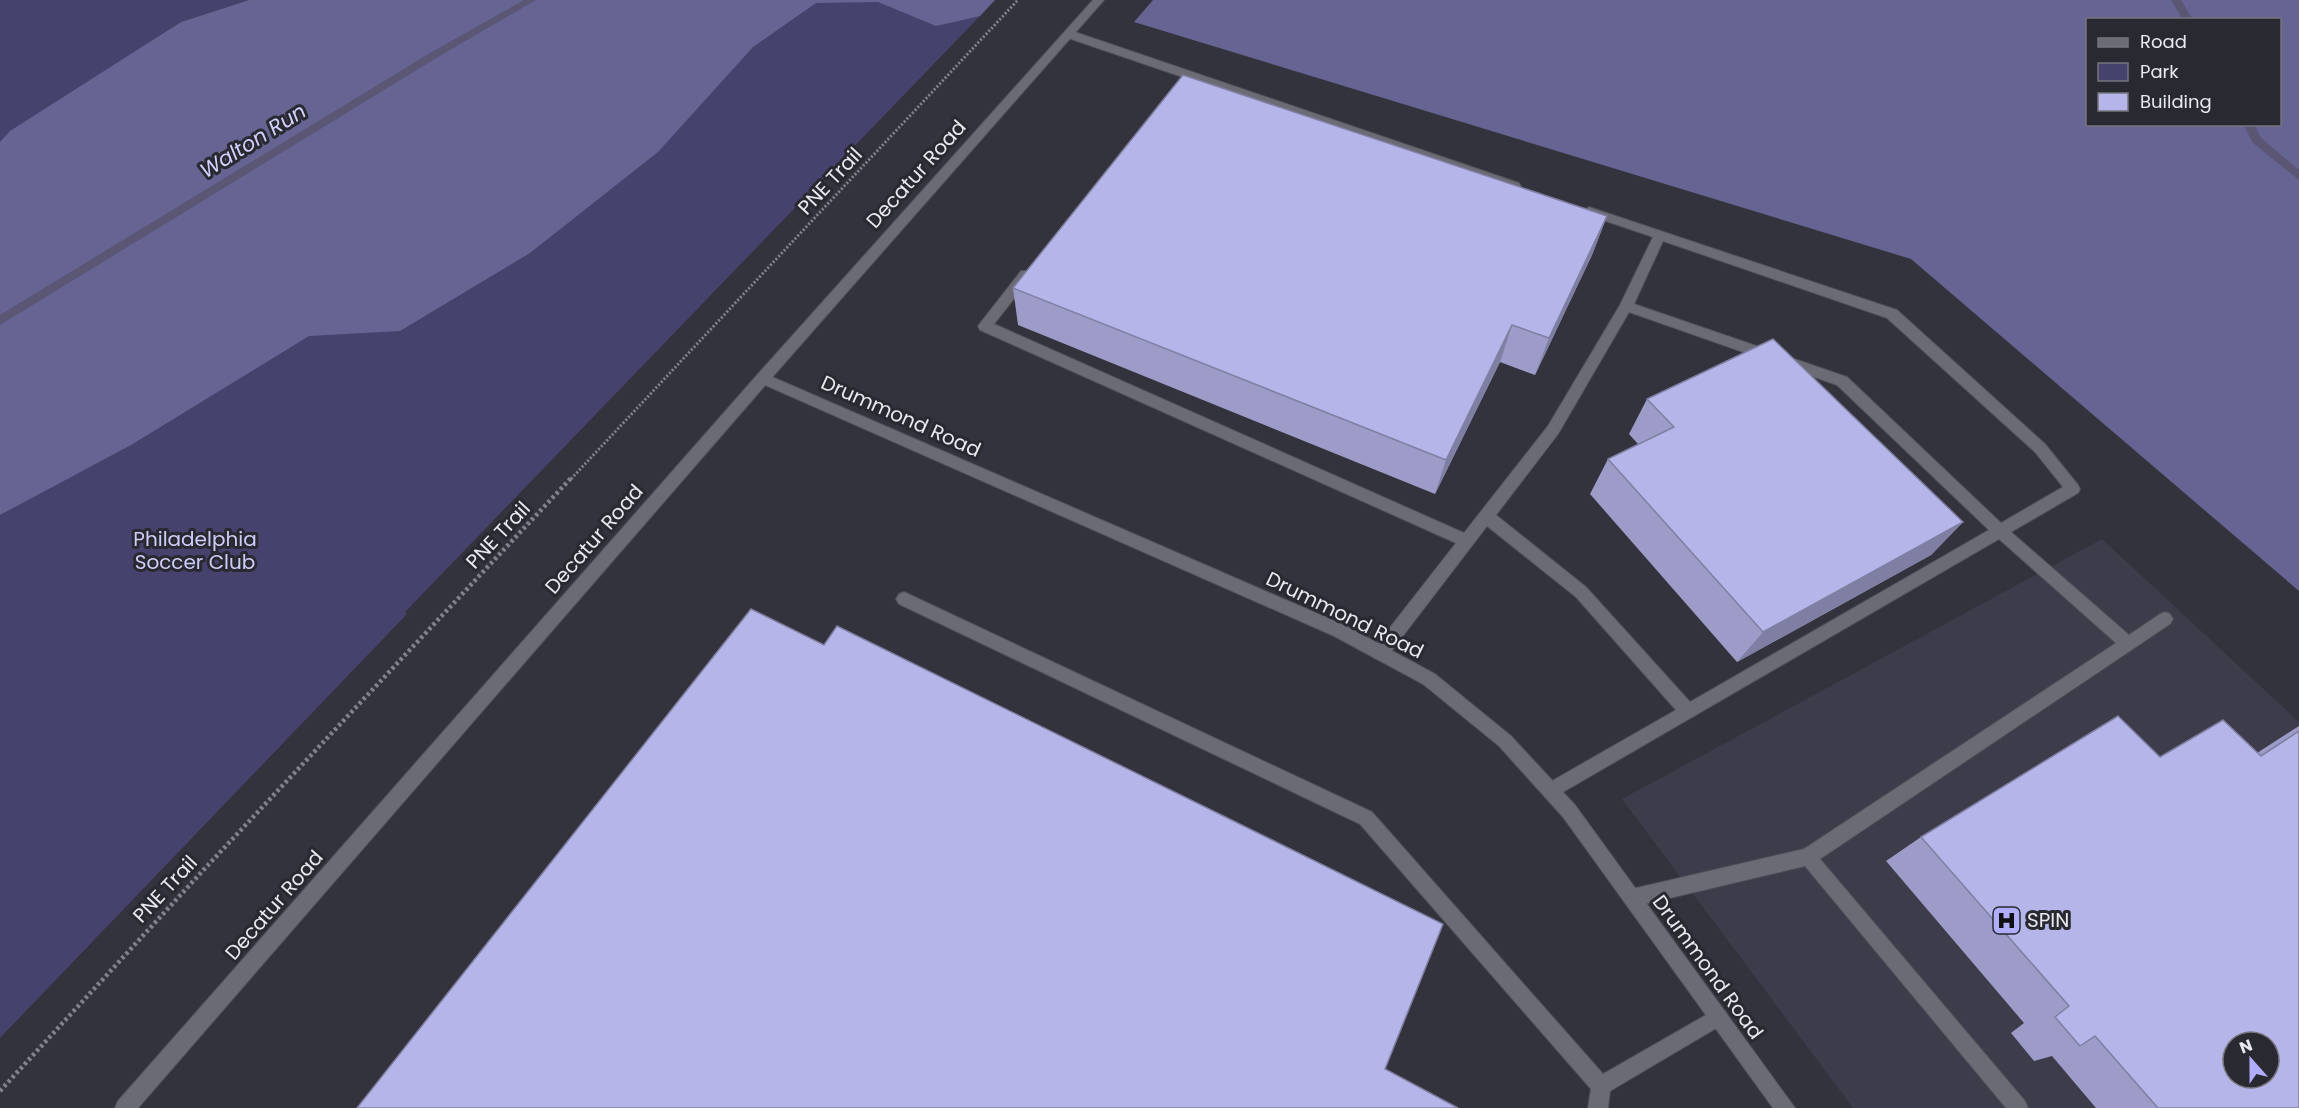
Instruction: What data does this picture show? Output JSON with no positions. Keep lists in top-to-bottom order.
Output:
{
  "streets": {
    "street": ["Decatur Road", "Drummond Road"],
    "path": ["PNE Trail"]
  },
  "crossings": [
    ["Decatur Road", "Drummond Road"]
  ],
  "water": ["Walton Run"],
  "parks": ["Philadelphia Soccer Club"],
  "places": {
    "hospital": ["SPIN"]
  },
  "legend": ["Road", "Park", "Building"],
  "north": "top"
}
